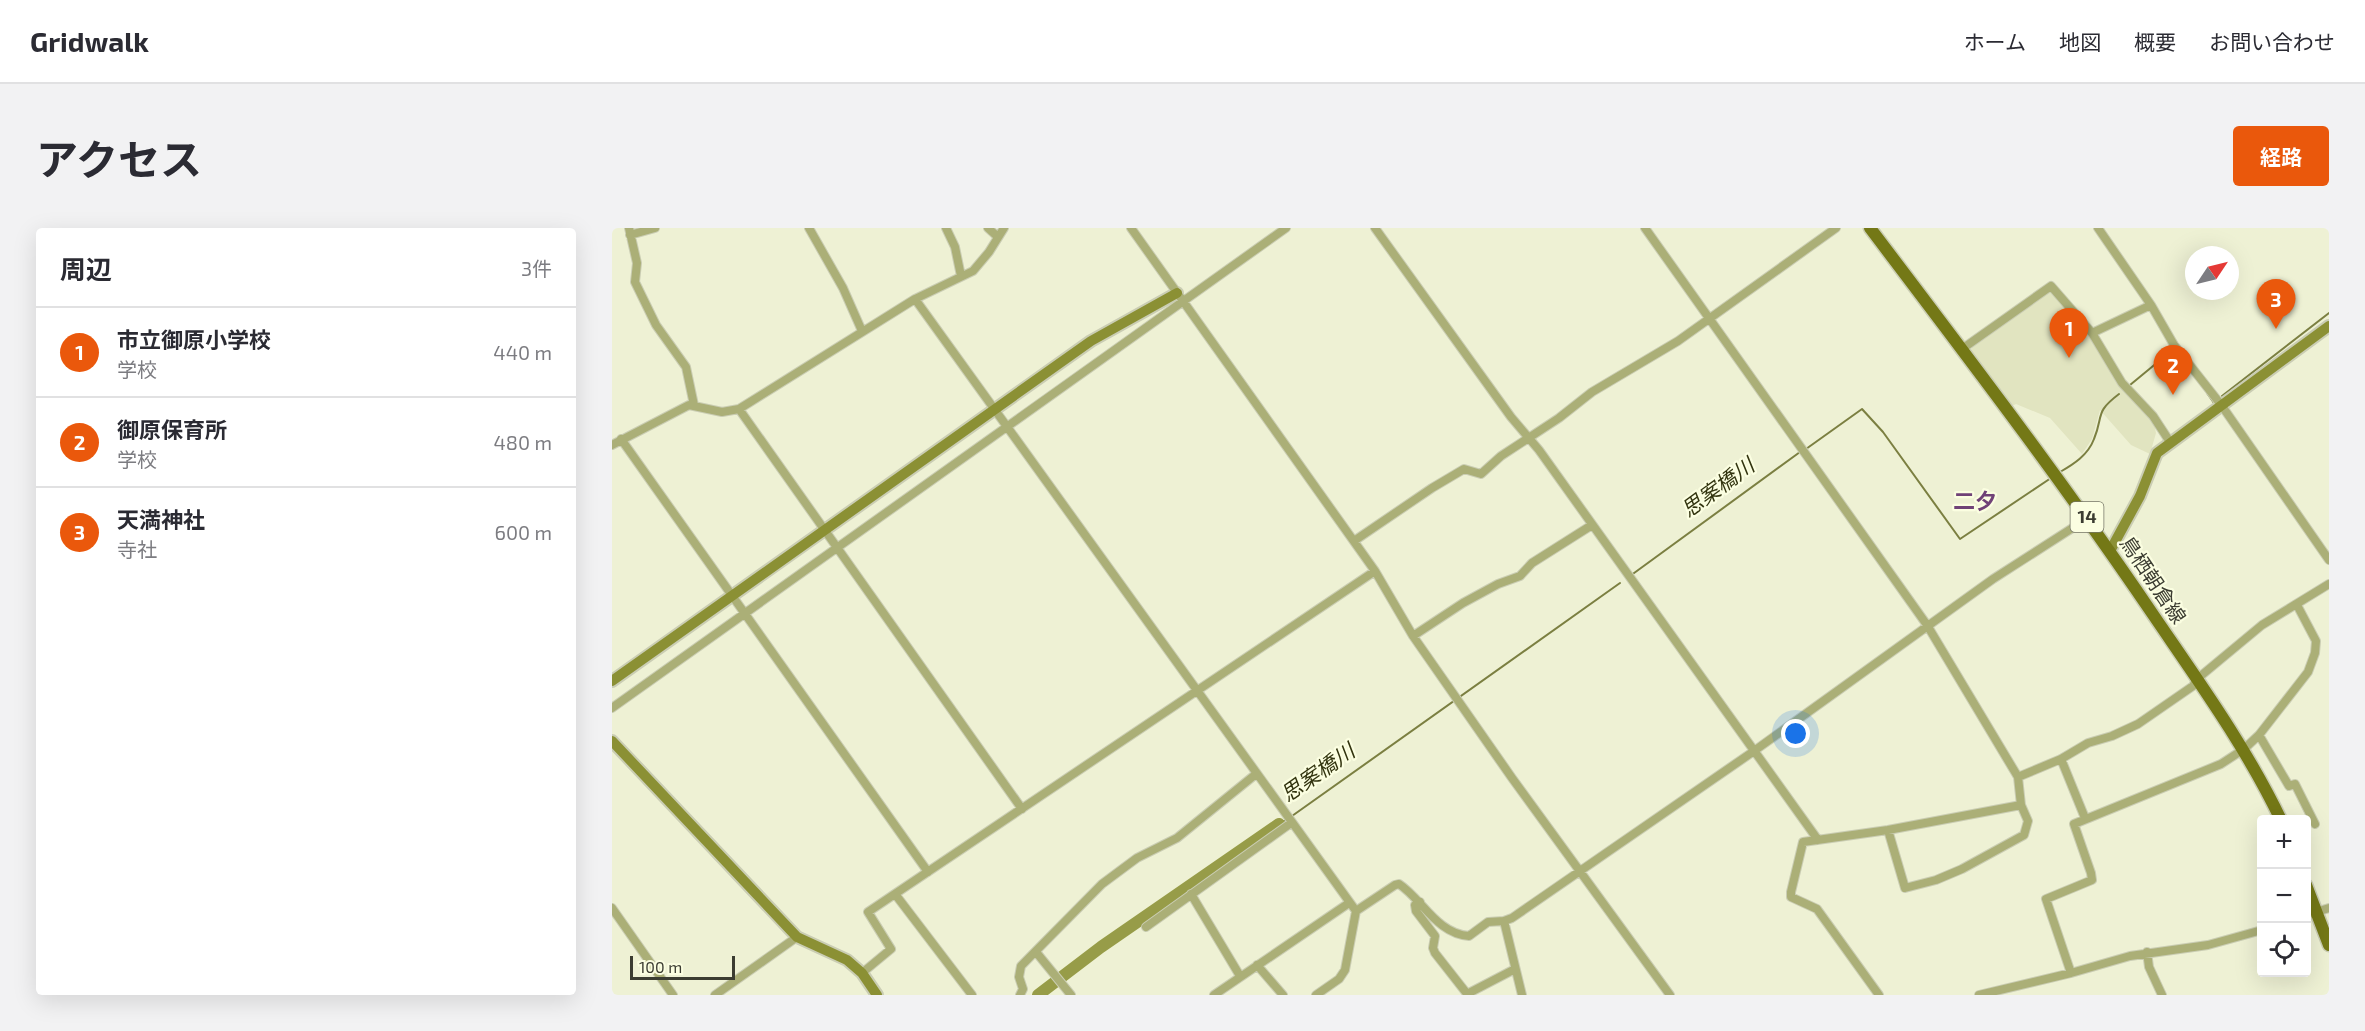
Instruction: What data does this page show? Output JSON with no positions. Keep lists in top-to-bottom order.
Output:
{
  "streets": {
    "main road": ["14", "鳥栖朝倉線"]
  },
  "districts": ["二夕"],
  "water": ["思案橋川"],
  "scale_bar": "100 m",
  "north": "top right",
  "page": {
    "header": "Gridwalk",
    "nav": [
      "ホーム",
      "地図",
      "概要",
      "お問い合わせ"
    ],
    "title": "アクセス",
    "buttons": "経路",
    "heading": ["周辺", "3件"],
    "pins": ["3", "1", "2"],
    "list": [
      {
        "mark": "1",
        "name": "市立御原小学校",
        "note": "学校",
        "value": "440 m"
      },
      {
        "mark": "2",
        "name": "御原保育所",
        "note": "学校",
        "value": "480 m"
      },
      {
        "mark": "3",
        "name": "天満神社",
        "note": "寺社",
        "value": "600 m"
      }
    ],
    "map_buttons": ["+", "−"],
    "scale": "100 m"
  }
}
